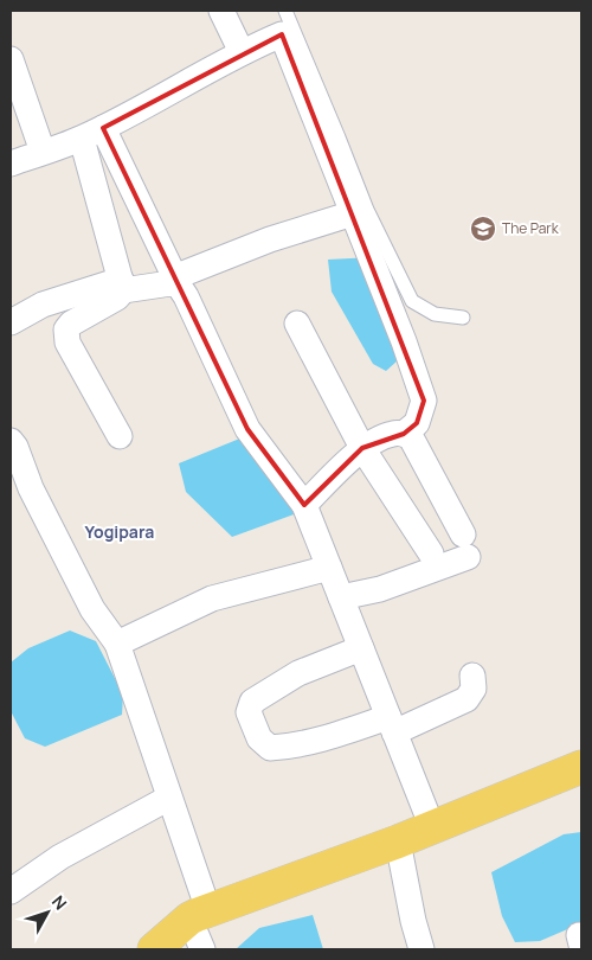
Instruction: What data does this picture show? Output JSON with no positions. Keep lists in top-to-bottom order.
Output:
{
  "districts": ["Yogipara"],
  "places": {
    "school or university": ["The Park"]
  },
  "north": "top right"
}
